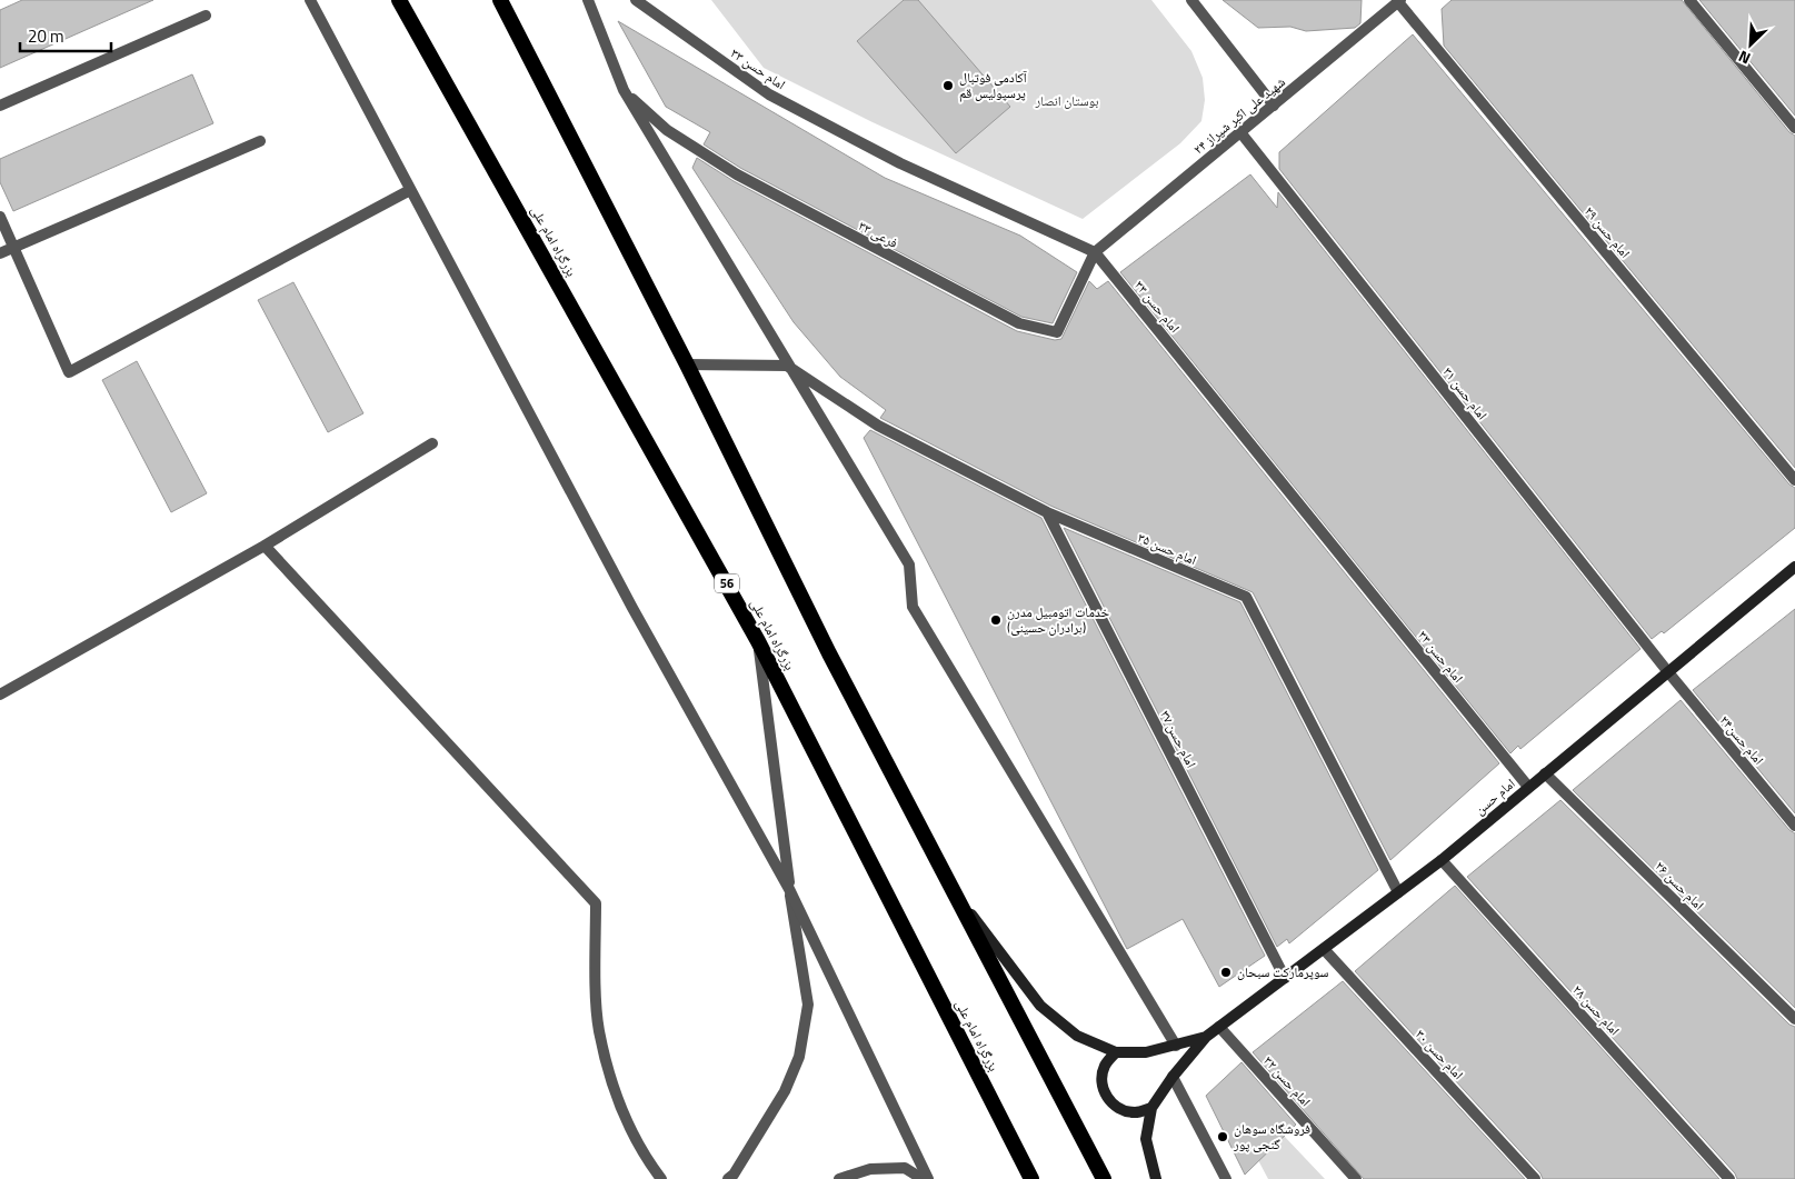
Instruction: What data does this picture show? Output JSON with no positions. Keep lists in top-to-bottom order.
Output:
{
  "streets": {
    "highway": ["بزرگراه امام علی", "56"],
    "main road": ["امام حسن"],
    "street": [
      "امام حسن ۳۳",
      "شهید علی اکبر شیراز ۲۴",
      "امام حسن ۲۹",
      "فرعی ۳۳",
      "امام حسن ۳۱",
      "امام حسن ۳۵",
      "امام حسن ۳۷",
      "امام حسن۲۴",
      "امام حسن ۲۶",
      "امام حسن ۲۸",
      "امام حسن ۳۰",
      "امام حسن ۳۲"
    ]
  },
  "crossings": [
    ["امام حسن ۳۳", "شهید علی اکبر شیراز ۲۴"],
    ["امام حسن ۳۳", "فرعی ۳۳"],
    ["امام حسن ۳۳", "امام حسن"],
    ["شهید علی اکبر شیراز ۲۴", "امام حسن ۲۹"],
    ["شهید علی اکبر شیراز ۲۴", "فرعی ۳۳"],
    ["شهید علی اکبر شیراز ۲۴", "امام حسن ۳۱"],
    ["امام حسن ۳۱", "امام حسن۲۴"],
    ["امام حسن ۳۱", "امام حسن"],
    ["امام حسن ۳۵", "امام حسن ۳۷"],
    ["امام حسن ۳۵", "امام حسن"],
    ["امام حسن ۳۷", "امام حسن"],
    ["امام حسن۲۴", "امام حسن"],
    ["امام حسن", "امام حسن ۲۶"],
    ["امام حسن", "امام حسن ۲۸"],
    ["امام حسن", "امام حسن ۳۰"],
    ["امام حسن", "امام حسن ۳۲"]
  ],
  "parks": ["بوستان انصار"],
  "places": [
    "آکادمی فوتبال پرسپولیس قم",
    "خدمات اتومبیل مدرن (برادران حسینی)",
    "سوپرمارکت سبحان",
    "فروشگاه سوهان گنجی پور"
  ],
  "scale_bar": "20 m",
  "north": "bottom left"
}
